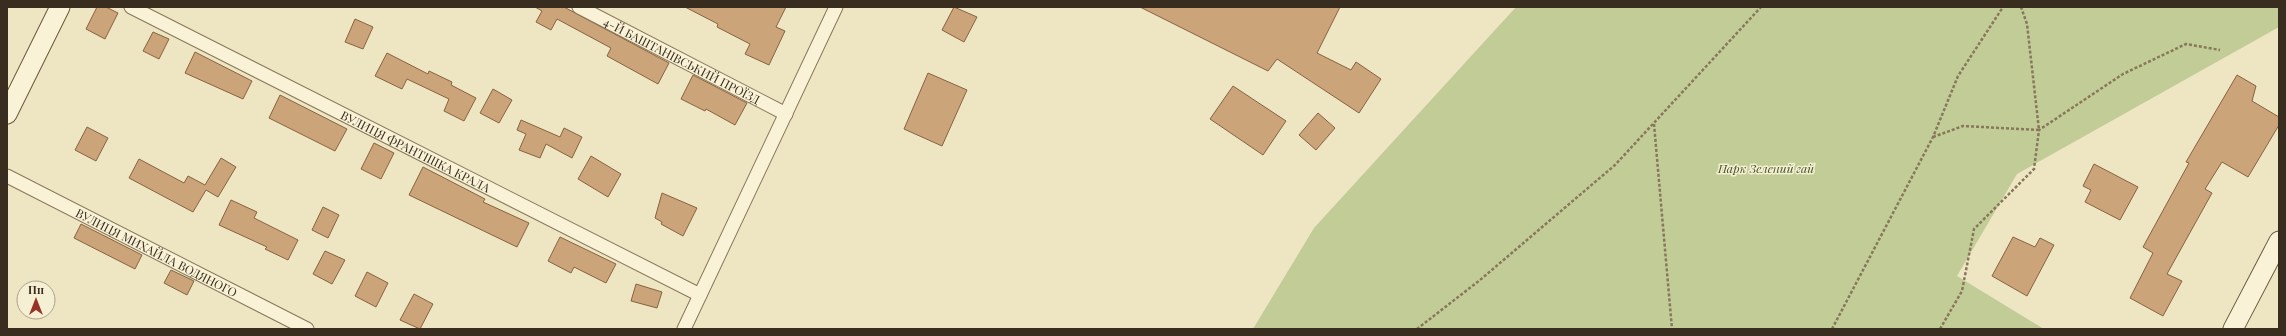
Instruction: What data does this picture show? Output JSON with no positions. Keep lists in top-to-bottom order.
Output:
{
  "streets": {
    "street": ["4-Й БАШТАНІВСЬКИЙ ПРОЇЗД", "ВУЛИЦЯ ФРАНТІШКА КРАЛА", "ВУЛИЦЯ МИХАЙЛА ВОДЯНОГО"]
  },
  "parks": ["Парк Зелений гай"],
  "north": "top"
}
